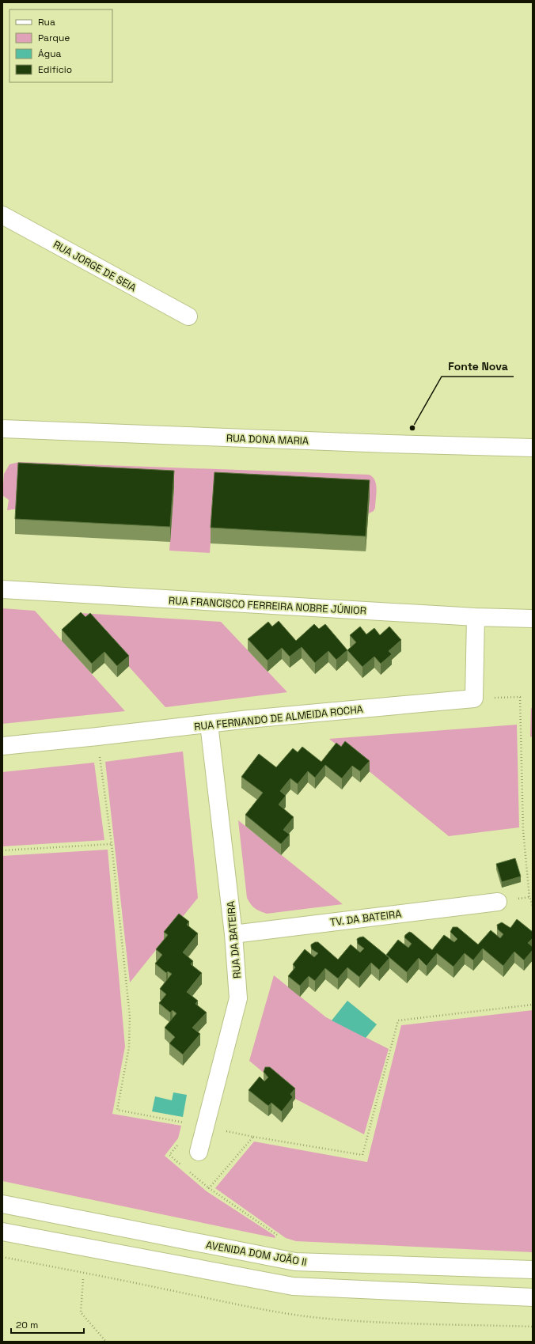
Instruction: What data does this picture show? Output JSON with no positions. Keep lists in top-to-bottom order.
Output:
{
  "streets": {
    "street": [
      "RUA JORGE DE SEIA",
      "RUA DONA MARIA",
      "RUA FRANCISCO FERREIRA NOBRE JÚNIOR",
      "RUA FERNANDO DE ALMEIDA ROCHA",
      "TV. DA BATEIRA",
      "RUA DA BATEIRA",
      "AVENIDA DOM JOÃO II"
    ]
  },
  "crossings": [
    ["RUA FERNANDO DE ALMEIDA ROCHA", "RUA DA BATEIRA"],
    ["TV. DA BATEIRA", "RUA DA BATEIRA"]
  ],
  "places": ["Fonte Nova"],
  "legend": [
    "Rua",
    "Parque",
    "Água",
    "Edifício"
  ],
  "scale_bar": "20 m"
}
